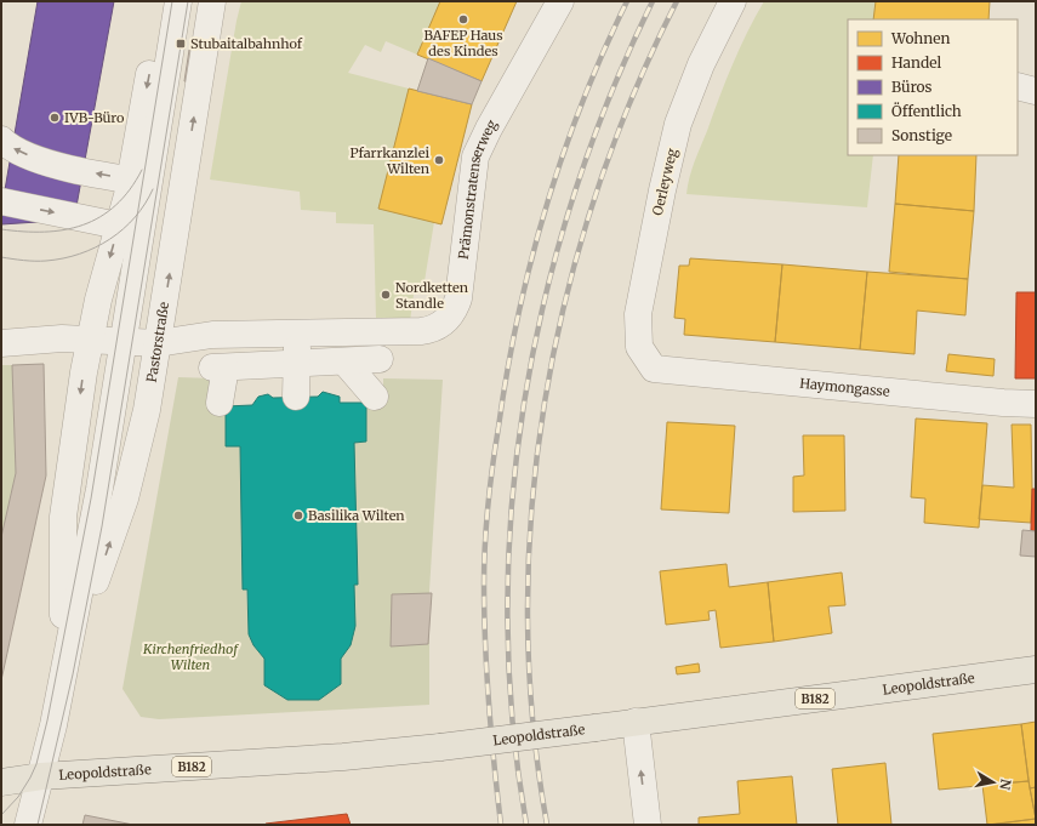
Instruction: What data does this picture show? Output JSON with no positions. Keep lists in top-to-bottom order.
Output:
{
  "streets": {
    "main road": ["Leopoldstraße", "B182"],
    "street": [
      "Oerleyweg",
      "Prämonstratenserweg",
      "Pastorstraße",
      "Haymongasse"
    ]
  },
  "crossings": [
    ["Oerleyweg", "Haymongasse"],
    ["Prämonstratenserweg", "Pastorstraße"],
    ["Pastorstraße", "Leopoldstraße"],
    ["Pastorstraße", "B182"],
    ["Leopoldstraße", "B182"]
  ],
  "parks": ["Kirchenfriedhof Wilten"],
  "places": {
    "other": [
      "BAFEP Haus des Kindes",
      "IVB-Büro",
      "Pfarrkanzlei Wilten",
      "Nordketten Standle",
      "Basilika Wilten"
    ],
    "transit": ["Stubaitalbahnhof"]
  },
  "legend": [
    "Wohnen",
    "Handel",
    "Büros",
    "Öffentlich",
    "Sonstige"
  ],
  "north": "right"
}
